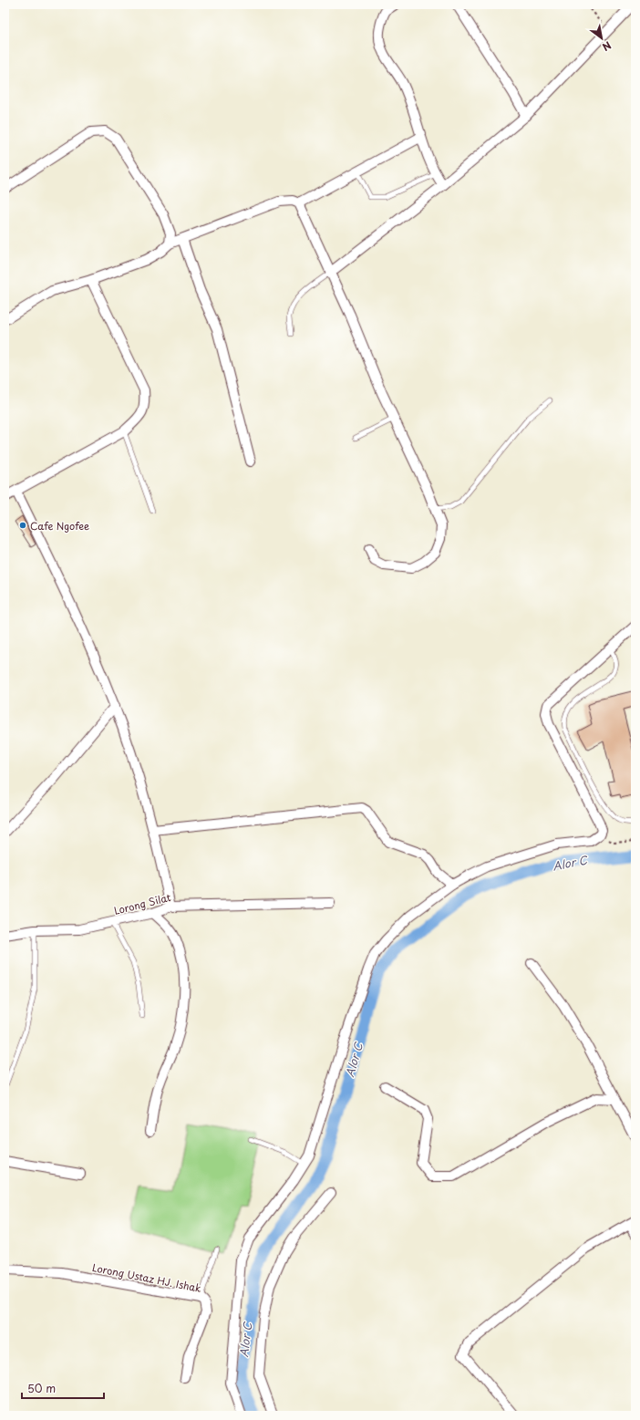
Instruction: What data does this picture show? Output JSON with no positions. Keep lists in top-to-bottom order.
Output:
{
  "streets": {
    "street": ["Lorong Silat", "Lorong Ustaz HJ. Ishak"]
  },
  "water": ["Alor C"],
  "places": ["Cafe Ngofee"],
  "scale_bar": "50 m",
  "north": "bottom right"
}
